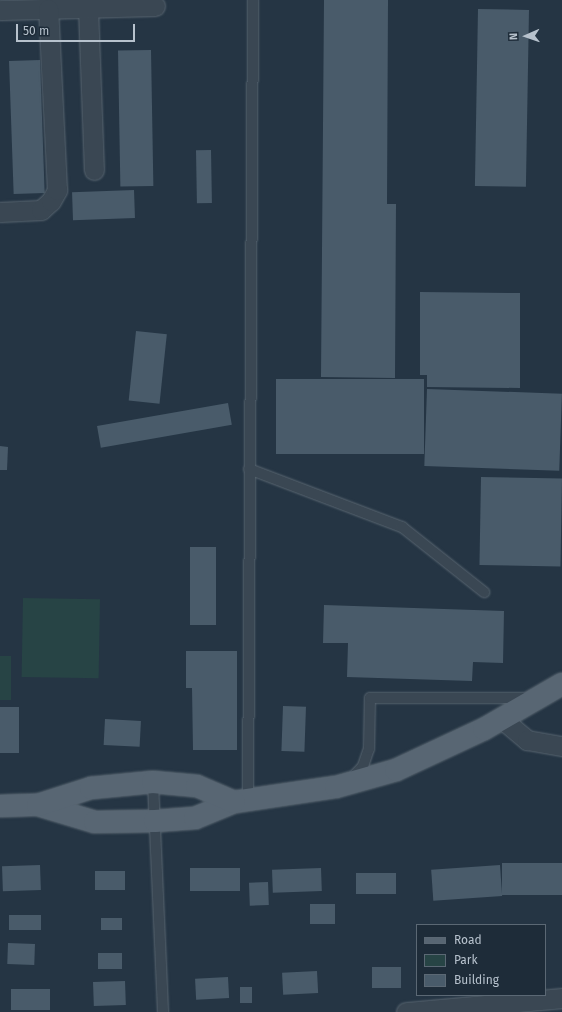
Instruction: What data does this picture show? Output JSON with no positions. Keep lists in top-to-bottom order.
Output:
{
  "legend": ["Road", "Park", "Building"],
  "scale_bar": "50 m",
  "north": "left"
}
